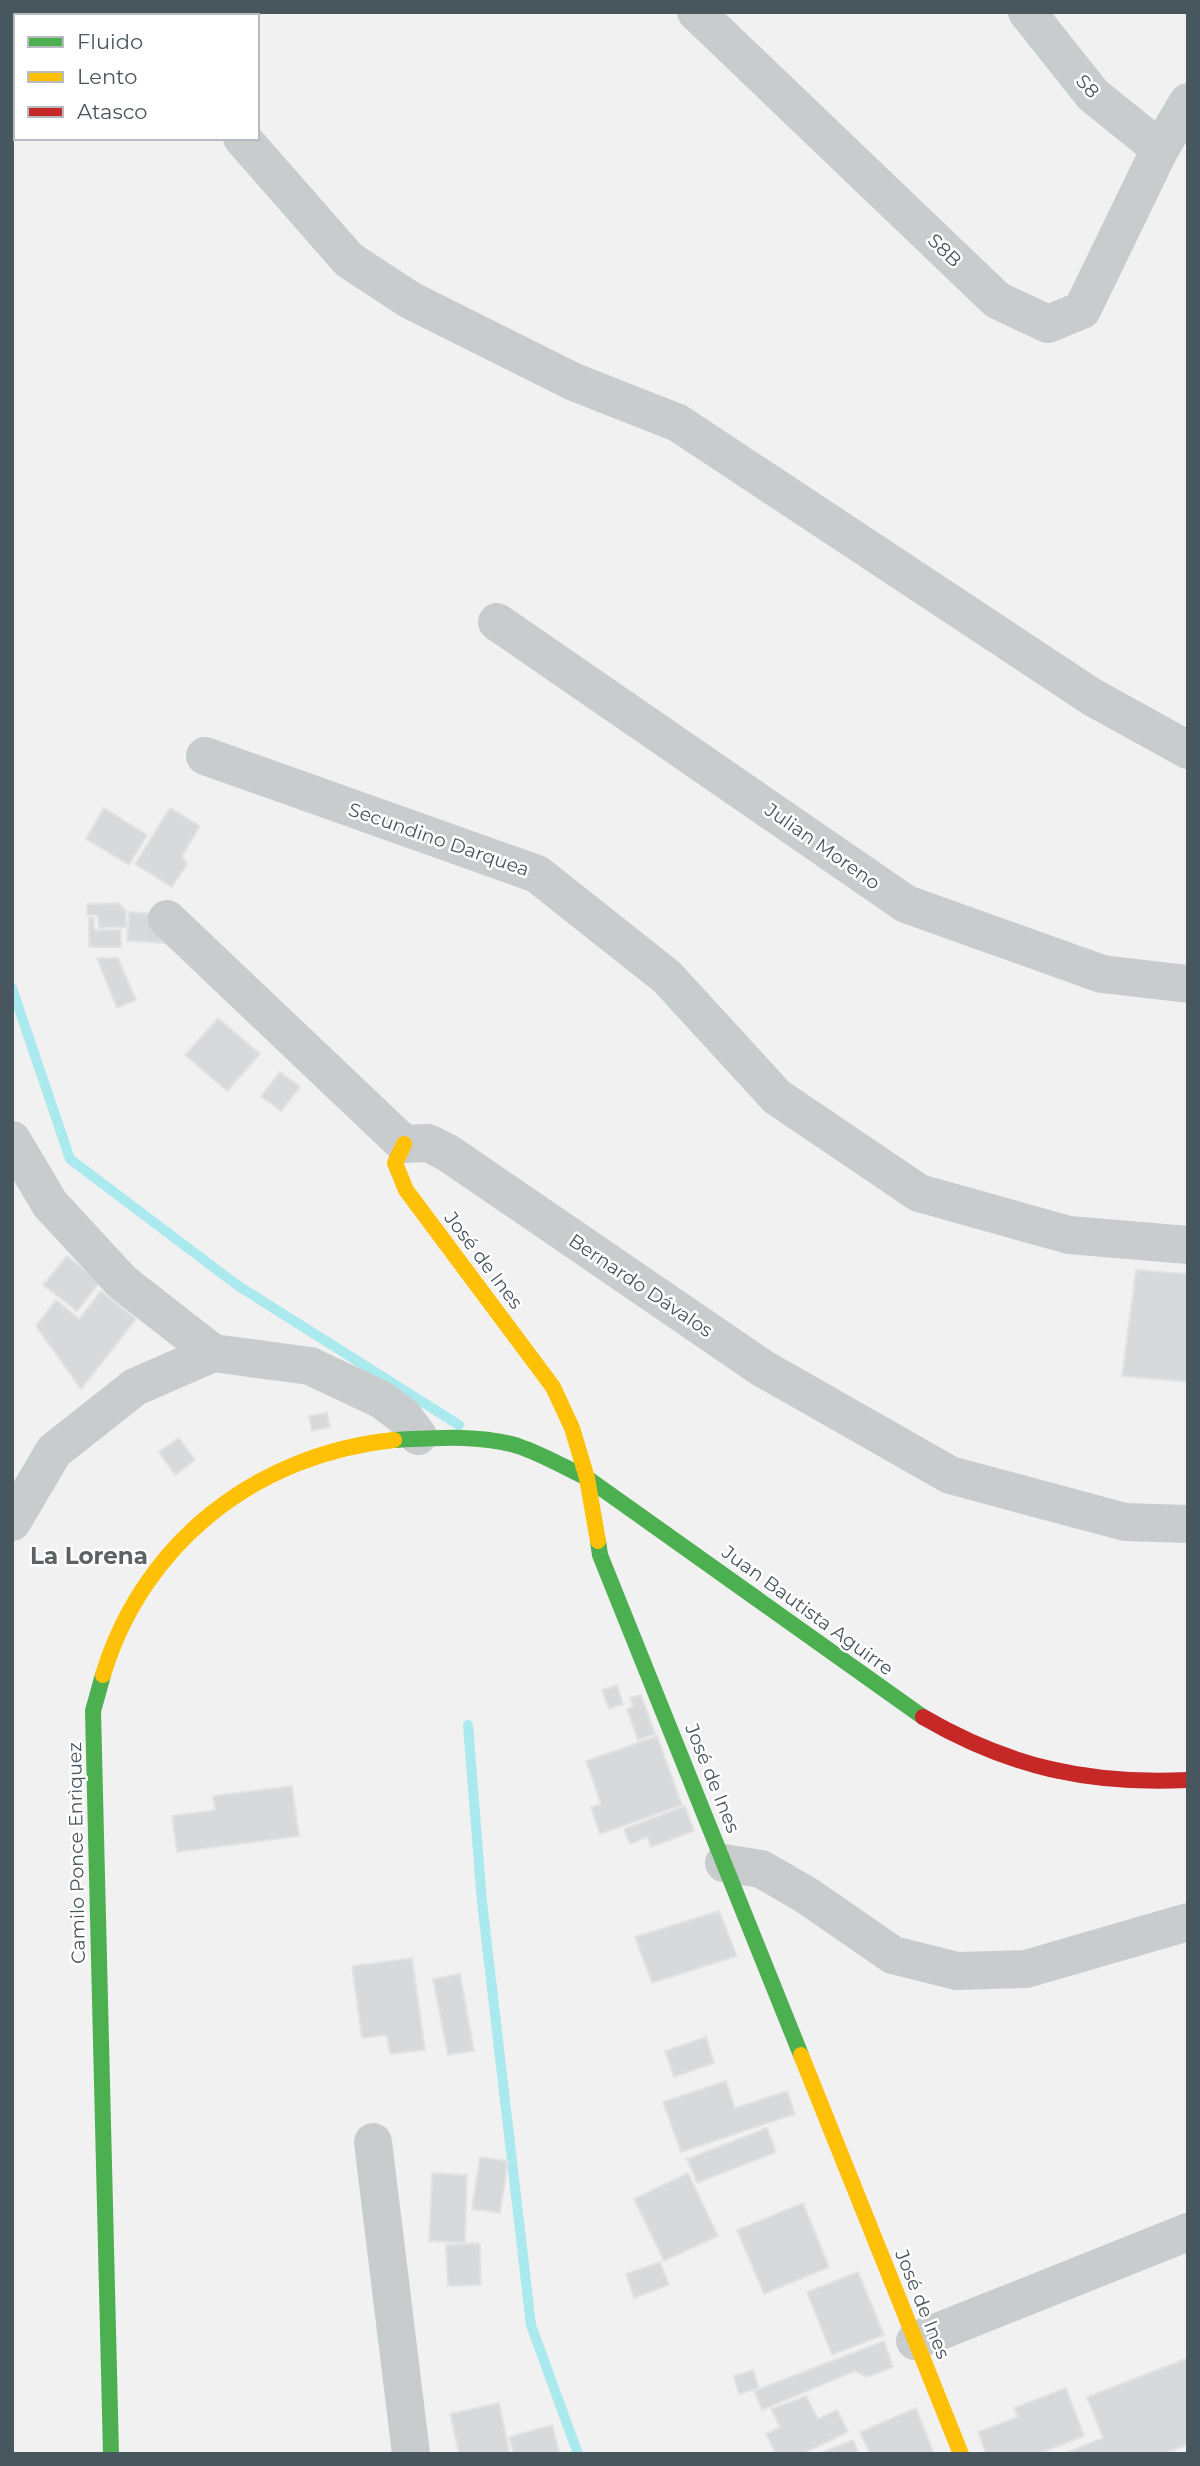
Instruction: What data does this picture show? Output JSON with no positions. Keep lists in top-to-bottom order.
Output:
{
  "streets": {
    "main road": ["José de Ines", "Juan Bautista Aguirre", "Camilo Ponce Enrìquez"],
    "street": [
      "S8",
      "S8B",
      "Secundino Darquea",
      "Julian Moreno",
      "Bernardo Dávalos"
    ]
  },
  "crossings": [
    ["S8", "S8B"],
    ["José de Ines", "Bernardo Dávalos"],
    ["José de Ines", "Juan Bautista Aguirre"],
    ["Juan Bautista Aguirre", "Camilo Ponce Enrìquez"]
  ],
  "districts": ["La Lorena"],
  "legend": ["Fluido", "Lento", "Atasco"]
}
